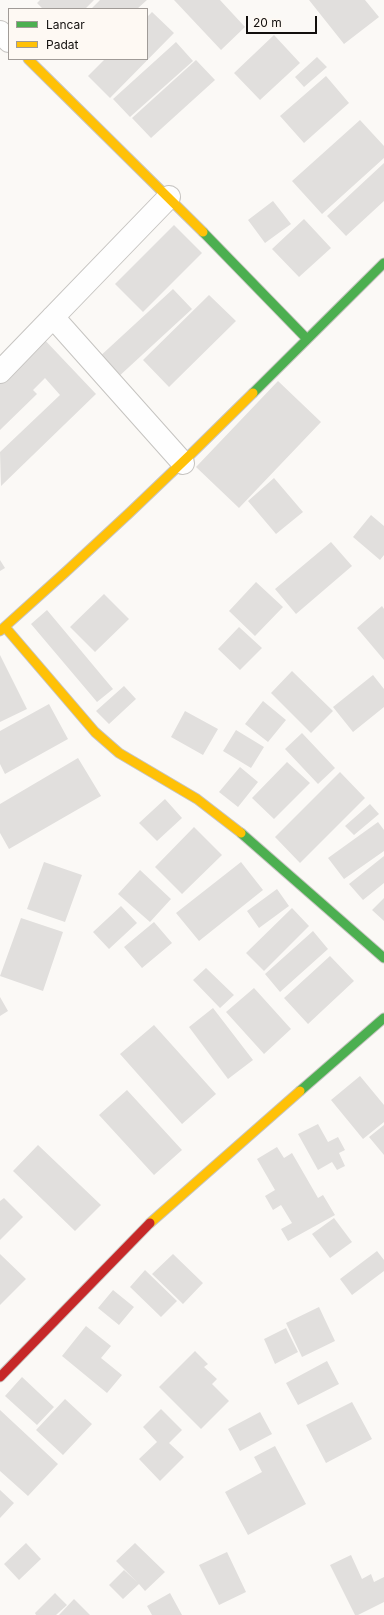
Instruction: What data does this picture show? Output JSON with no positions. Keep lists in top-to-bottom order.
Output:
{
  "legend": ["Lancar", "Padat"],
  "scale_bar": "20 m"
}
